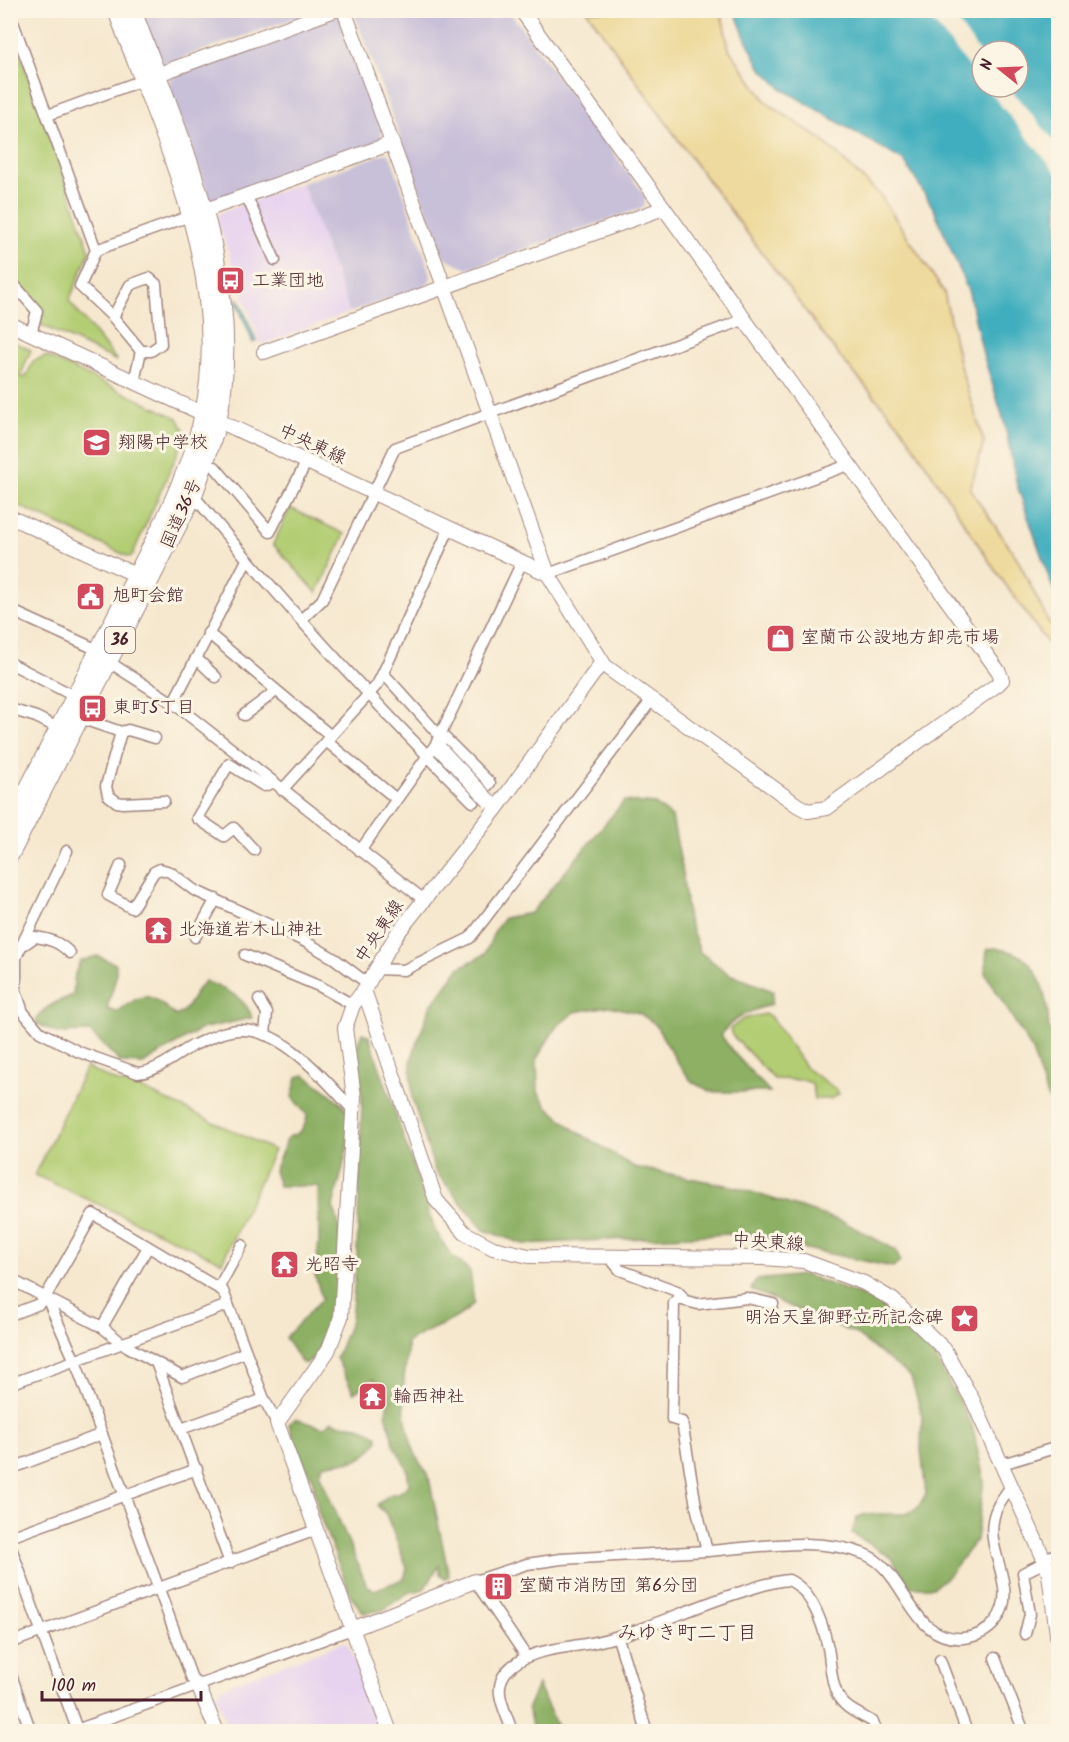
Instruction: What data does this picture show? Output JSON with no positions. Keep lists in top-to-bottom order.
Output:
{
  "streets": {
    "highway": ["国道36号", "36"],
    "street": ["中央東線"]
  },
  "crossings": [
    ["中央東線", "国道36号"]
  ],
  "districts": ["みゆき町二丁目"],
  "places": {
    "bus stop": ["工業団地", "東町5丁目"],
    "school or university": ["翔陽中学校"],
    "public building": ["旭町会館"],
    "shop": ["室蘭市公設地方卸売市場"],
    "temple": ["北海道岩木山神社", "光昭寺", "輪西神社"],
    "place": ["明治天皇御野立所記念碑"],
    "building": ["室蘭市消防団 第6分団"]
  },
  "scale_bar": "100 m",
  "north": "left"
}
